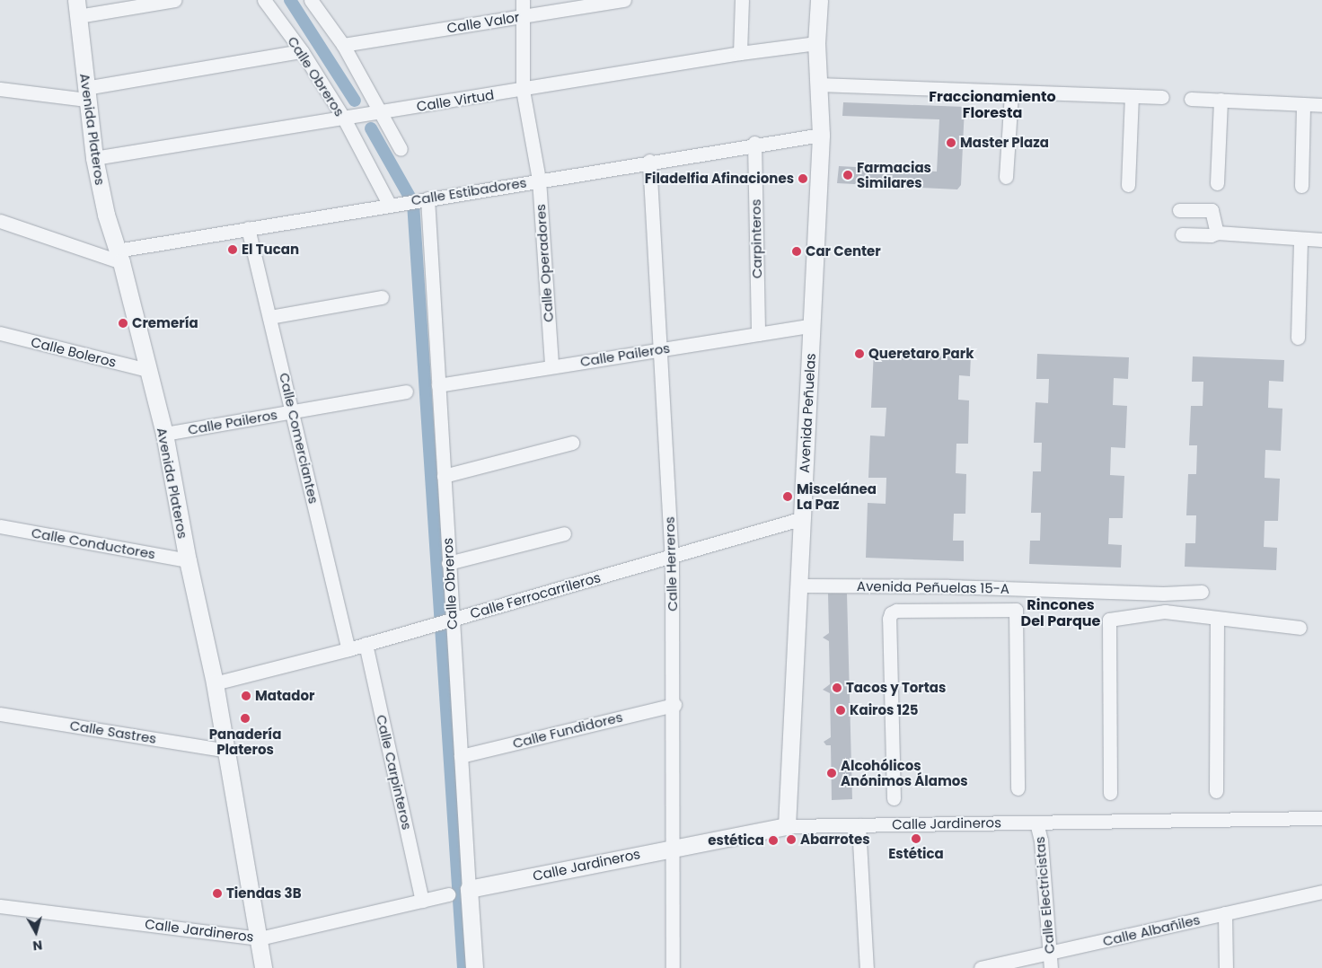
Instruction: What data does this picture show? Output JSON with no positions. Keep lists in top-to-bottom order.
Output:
{
  "streets": {
    "street": [
      "Calle Valor",
      "Calle Obreros",
      "Calle Virtud",
      "Avenida Plateros",
      "Calle Estibadores",
      "Carpinteros",
      "Calle Operadores",
      "Calle Boleros",
      "Calle Paileros",
      "Avenida Peñuelas",
      "Calle Comerciantes",
      "Calle Conductores",
      "Calle Herreros",
      "Avenida Peñuelas 15-A",
      "Calle Ferrocarrileros",
      "Calle Fundidores",
      "Calle Sastres",
      "Calle Carpinteros",
      "Calle Jardineros",
      "Calle Electricistas",
      "Calle Albañiles"
    ]
  },
  "crossings": [
    ["Calle Valor", "Calle Operadores"],
    ["Calle Obreros", "Calle Virtud"],
    ["Calle Obreros", "Calle Estibadores"],
    ["Calle Obreros", "Calle Paileros"],
    ["Calle Obreros", "Calle Ferrocarrileros"],
    ["Calle Obreros", "Calle Fundidores"],
    ["Calle Obreros", "Calle Jardineros"],
    ["Calle Virtud", "Avenida Plateros"],
    ["Calle Virtud", "Calle Operadores"],
    ["Calle Virtud", "Avenida Peñuelas"],
    ["Avenida Plateros", "Calle Estibadores"],
    ["Avenida Plateros", "Calle Boleros"],
    ["Avenida Plateros", "Calle Paileros"],
    ["Avenida Plateros", "Calle Conductores"],
    ["Avenida Plateros", "Calle Ferrocarrileros"],
    ["Avenida Plateros", "Calle Sastres"],
    ["Avenida Plateros", "Calle Jardineros"],
    ["Calle Estibadores", "Carpinteros"],
    ["Calle Estibadores", "Calle Operadores"],
    ["Calle Estibadores", "Avenida Peñuelas"],
    ["Calle Estibadores", "Calle Comerciantes"],
    ["Calle Estibadores", "Calle Herreros"],
    ["Carpinteros", "Calle Paileros"],
    ["Calle Operadores", "Calle Paileros"],
    ["Calle Paileros", "Avenida Peñuelas"],
    ["Calle Paileros", "Calle Comerciantes"],
    ["Calle Paileros", "Calle Herreros"],
    ["Avenida Peñuelas", "Avenida Peñuelas 15-A"],
    ["Avenida Peñuelas", "Calle Ferrocarrileros"],
    ["Avenida Peñuelas", "Calle Jardineros"],
    ["Calle Comerciantes", "Calle Ferrocarrileros"],
    ["Calle Herreros", "Calle Ferrocarrileros"],
    ["Calle Herreros", "Calle Fundidores"],
    ["Calle Herreros", "Calle Jardineros"],
    ["Calle Ferrocarrileros", "Calle Carpinteros"],
    ["Calle Carpinteros", "Calle Jardineros"],
    ["Calle Jardineros", "Calle Electricistas"],
    ["Calle Electricistas", "Calle Albañiles"]
  ],
  "districts": ["Fraccionamiento Floresta", "Rincones Del Parque"],
  "places": [
    "Master Plaza",
    "Farmacias Similares",
    "Filadelfia Afinaciones",
    "El Tucan",
    "Car Center",
    "Cremería",
    "Queretaro Park",
    "Miscelánea La Paz",
    "Tacos y Tortas",
    "Matador",
    "Kairos 125",
    "Panadería Plateros",
    "Alcohólicos Anónimos Álamos",
    "Estética",
    "Abarrotes",
    "estética",
    "Tiendas 3B"
  ],
  "north": "bottom"
}
